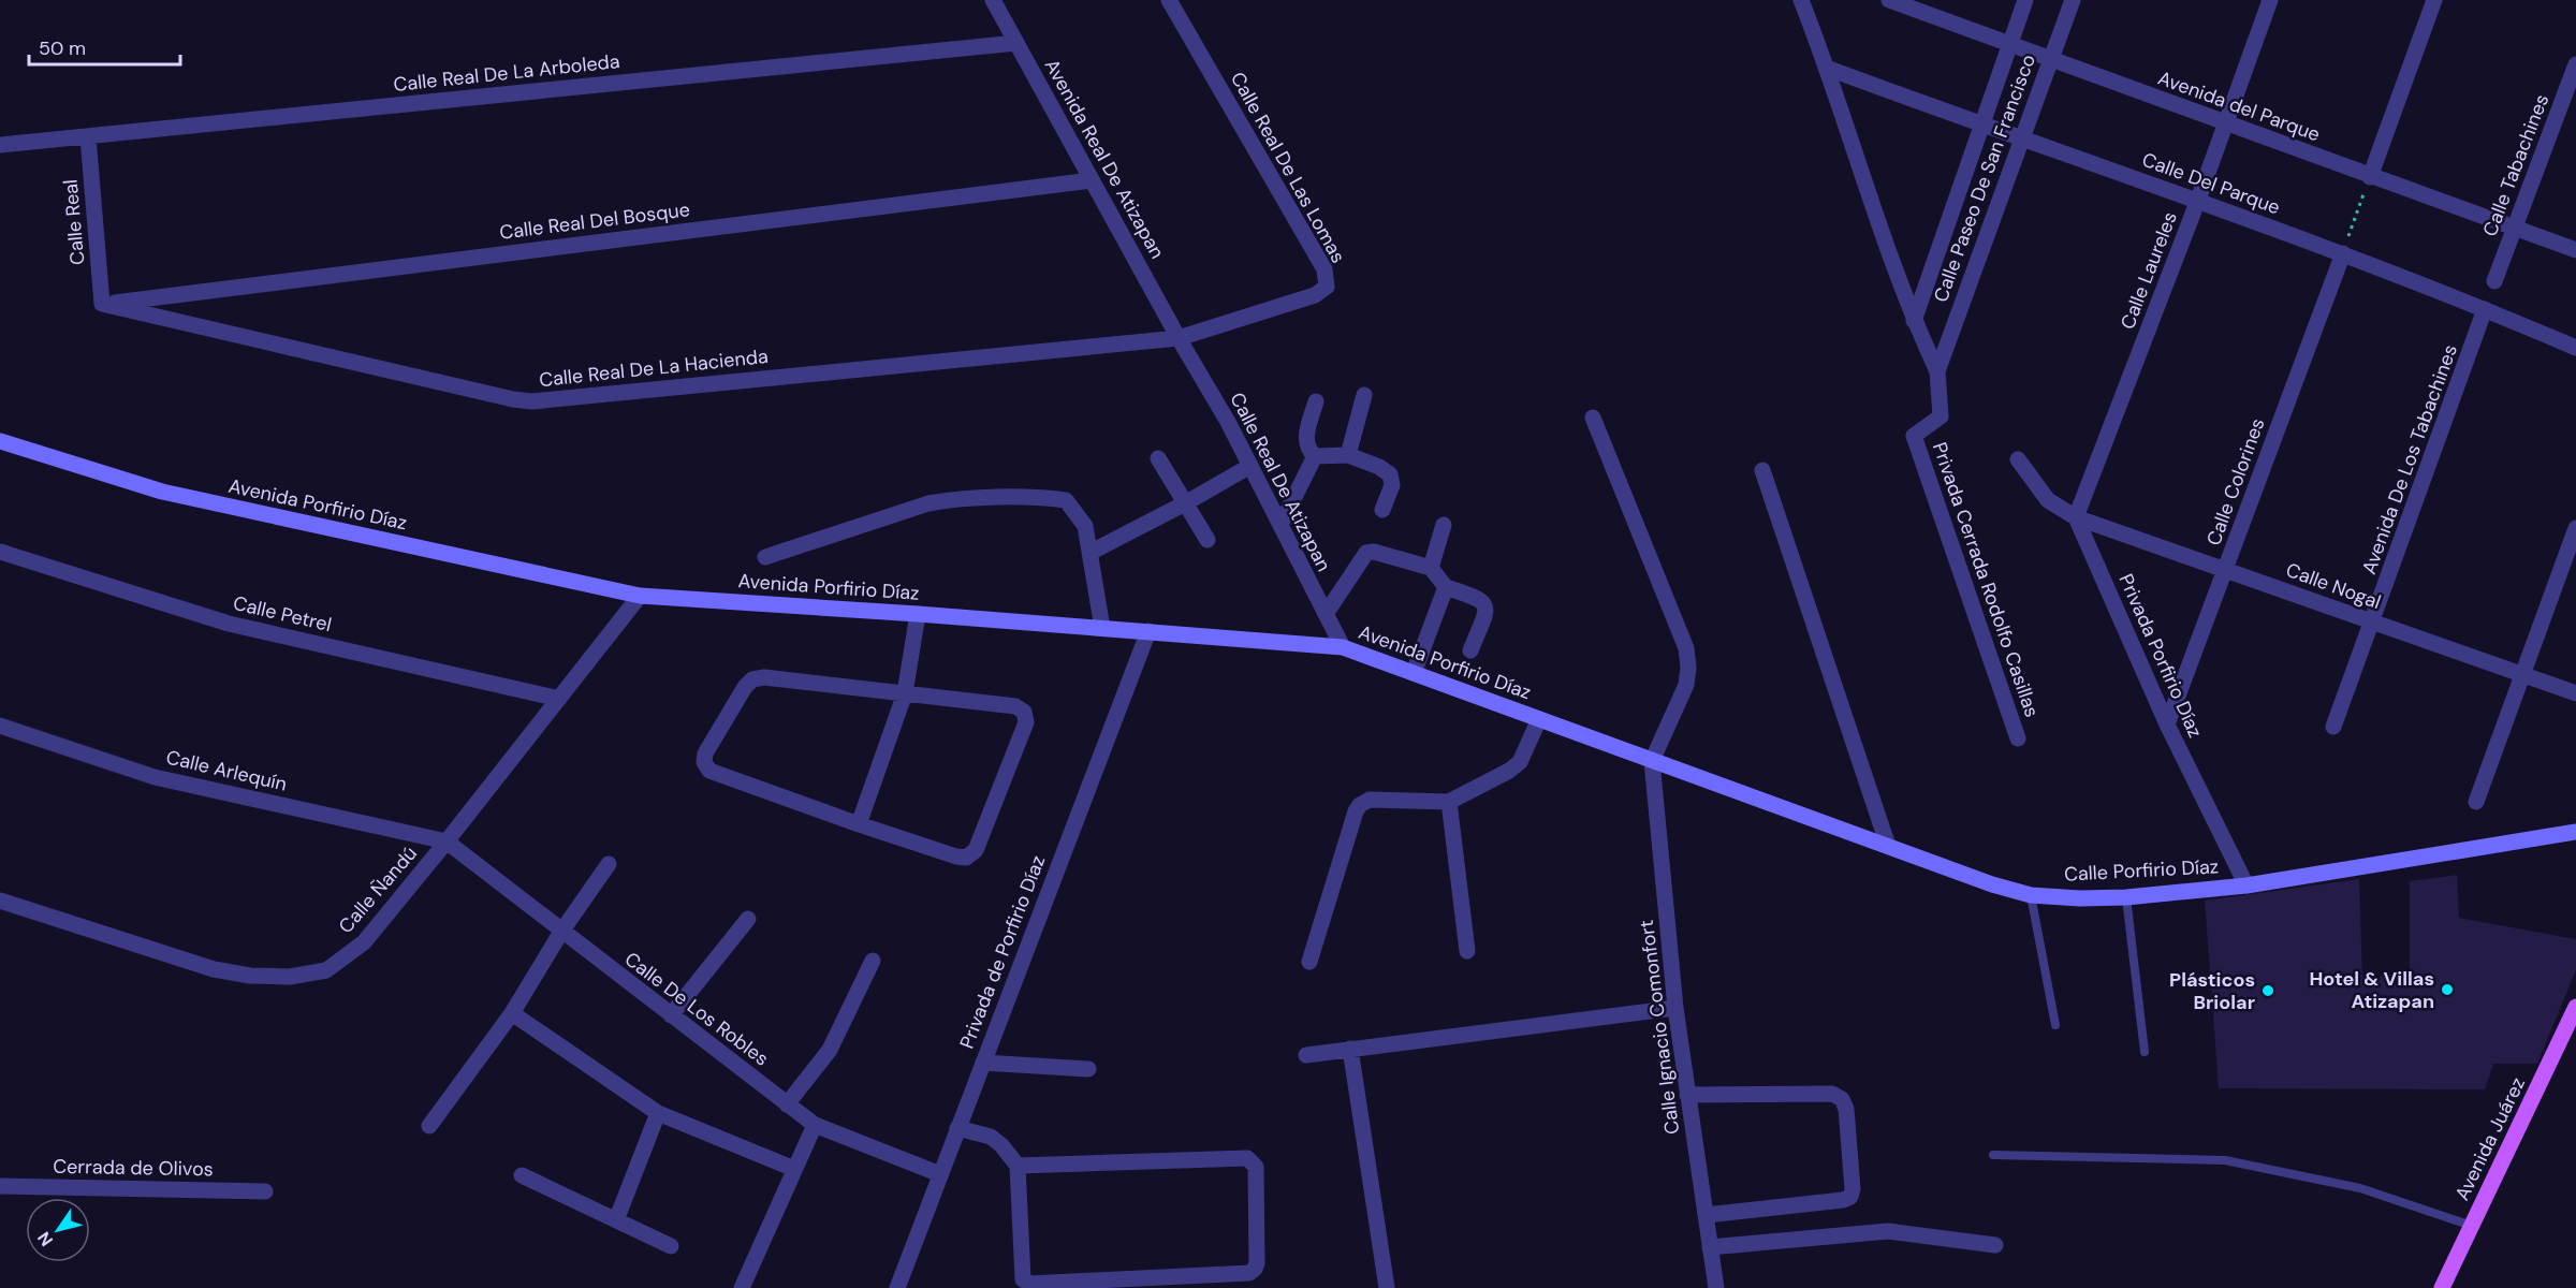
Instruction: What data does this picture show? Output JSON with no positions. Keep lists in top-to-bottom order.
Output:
{
  "streets": {
    "main road": ["Avenida Porfirio Díaz", "Calle Porfirio Díaz", "Avenida Juárez"],
    "street": [
      "Calle Real De La Arboleda",
      "Avenida del Parque",
      "Avenida Real De Atizapan",
      "Calle Tabachines",
      "Calle Real De Las Lomas",
      "Calle Paseo De San Francisco",
      "Calle Del Parque",
      "Calle Real Del Bosque",
      "Calle Real",
      "Calle Laureles",
      "Calle Real De La Hacienda",
      "Avenida De Los Tabachines",
      "Calle Real De Atizapan",
      "Calle Colorines",
      "Privada Cerrada Rodolfo Casillas",
      "Calle Nogal",
      "Calle Petrel",
      "Privada Porfirio Díaz",
      "Calle Arlequín",
      "Calle Ñandú",
      "Privada de Porfirio Díaz",
      "Calle De Los Robles",
      "Calle Ignacio Comonfort",
      "Cerrada de Olivos"
    ]
  },
  "crossings": [
    ["Calle Real De La Arboleda", "Avenida Real De Atizapan"],
    ["Calle Real De La Arboleda", "Calle Real"],
    ["Avenida del Parque", "Calle Tabachines"],
    ["Avenida del Parque", "Calle Paseo De San Francisco"],
    ["Avenida del Parque", "Calle Laureles"],
    ["Avenida Real De Atizapan", "Calle Real De Las Lomas"],
    ["Avenida Real De Atizapan", "Calle Real Del Bosque"],
    ["Avenida Real De Atizapan", "Calle Real De La Hacienda"],
    ["Avenida Real De Atizapan", "Calle Real De Atizapan"],
    ["Calle Real De Las Lomas", "Calle Real De La Hacienda"],
    ["Calle Real De Las Lomas", "Calle Real De Atizapan"],
    ["Calle Paseo De San Francisco", "Calle Del Parque"],
    ["Calle Paseo De San Francisco", "Privada Cerrada Rodolfo Casillas"],
    ["Calle Del Parque", "Calle Laureles"],
    ["Calle Del Parque", "Avenida De Los Tabachines"],
    ["Calle Del Parque", "Calle Colorines"],
    ["Calle Real Del Bosque", "Calle Real"],
    ["Calle Real Del Bosque", "Calle Real De La Hacienda"],
    ["Calle Real", "Calle Real De La Hacienda"],
    ["Calle Laureles", "Calle Nogal"],
    ["Calle Laureles", "Privada Porfirio Díaz"],
    ["Calle Real De La Hacienda", "Calle Real De Atizapan"],
    ["Avenida De Los Tabachines", "Calle Nogal"],
    ["Calle Real De Atizapan", "Avenida Porfirio Díaz"],
    ["Calle Colorines", "Calle Nogal"],
    ["Calle Colorines", "Privada Porfirio Díaz"],
    ["Avenida Porfirio Díaz", "Calle Porfirio Díaz"],
    ["Avenida Porfirio Díaz", "Calle Ñandú"],
    ["Avenida Porfirio Díaz", "Privada de Porfirio Díaz"],
    ["Avenida Porfirio Díaz", "Calle Ignacio Comonfort"],
    ["Calle Nogal", "Privada Porfirio Díaz"],
    ["Calle Petrel", "Calle Ñandú"],
    ["Privada Porfirio Díaz", "Calle Porfirio Díaz"],
    ["Calle Arlequín", "Calle Ñandú"],
    ["Calle Arlequín", "Calle De Los Robles"],
    ["Calle Porfirio Díaz", "Calle Ignacio Comonfort"],
    ["Calle Ñandú", "Calle De Los Robles"],
    ["Privada de Porfirio Díaz", "Calle De Los Robles"]
  ],
  "places": ["Hotel & Villas Atizapan", "Plásticos Briolar"],
  "scale_bar": "50 m",
  "north": "bottom left"
}
